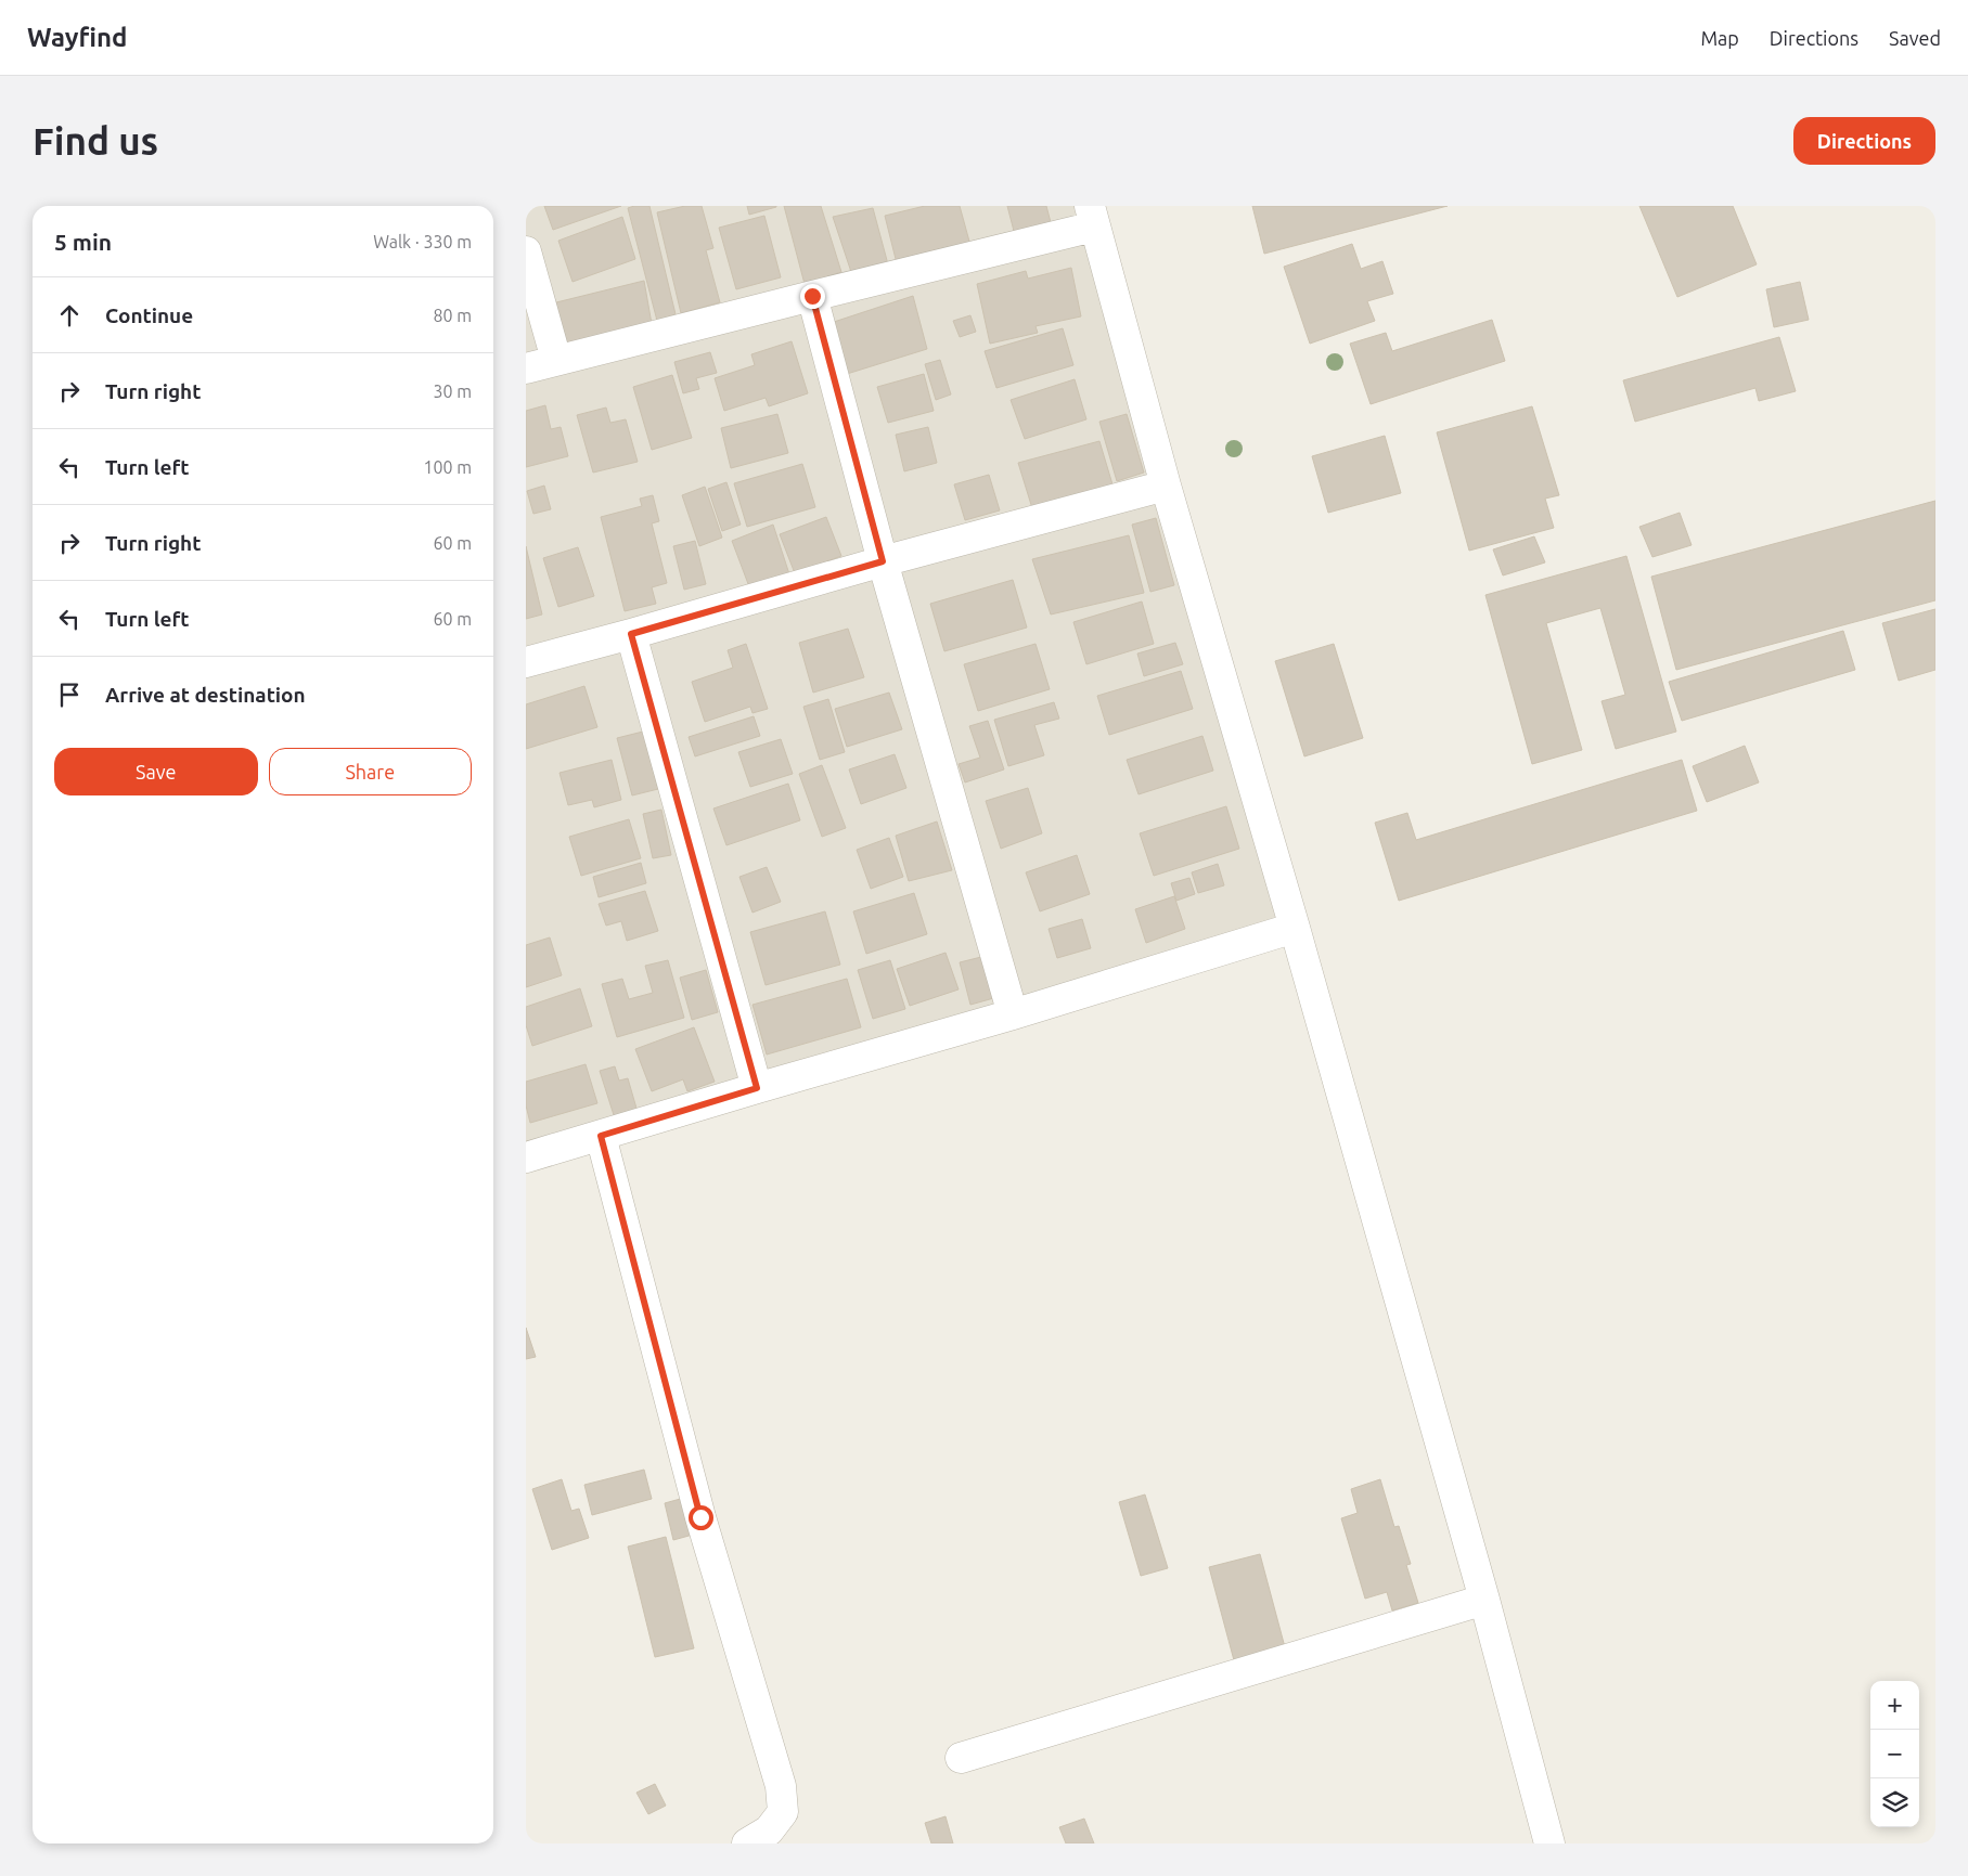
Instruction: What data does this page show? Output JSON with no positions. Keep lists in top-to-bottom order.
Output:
{
  "page": {
    "header": "Wayfind",
    "nav": ["Map", "Directions", "Saved"],
    "buttons": [
      "Directions",
      ["Save", "Share"]
    ],
    "title": "Find us",
    "heading": ["5 min", "Walk · 330 m"],
    "list": [
      ["Continue", "80 m"],
      ["Turn right", "30 m"],
      ["Turn left", "100 m"],
      ["Turn right", "60 m"],
      ["Turn left", "60 m"],
      "Arrive at destination"
    ],
    "map_buttons": ["+", "−"]
  }
}
